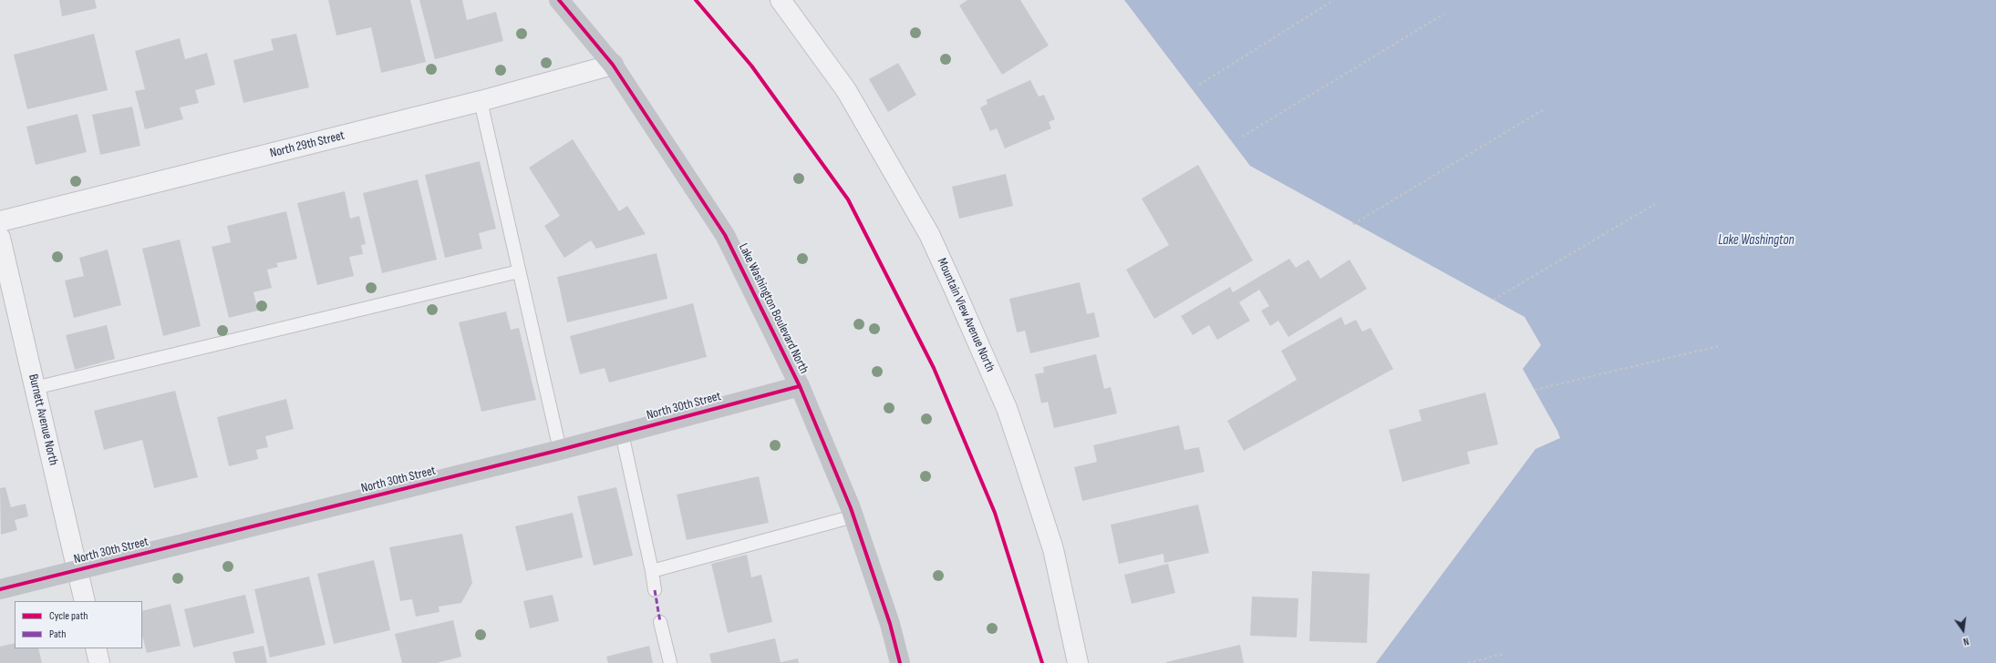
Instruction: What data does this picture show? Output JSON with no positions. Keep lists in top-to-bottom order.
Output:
{
  "streets": {
    "street": [
      "North 29th Street",
      "Lake Washington Boulevard North",
      "Mountain View Avenue North",
      "North 30th Street",
      "Burnett Avenue North"
    ]
  },
  "crossings": [
    ["North 29th Street", "Lake Washington Boulevard North"],
    ["Lake Washington Boulevard North", "North 30th Street"],
    ["North 30th Street", "Burnett Avenue North"]
  ],
  "water": ["Lake Washington"],
  "legend": ["Cycle path", "Path"],
  "north": "bottom"
}
